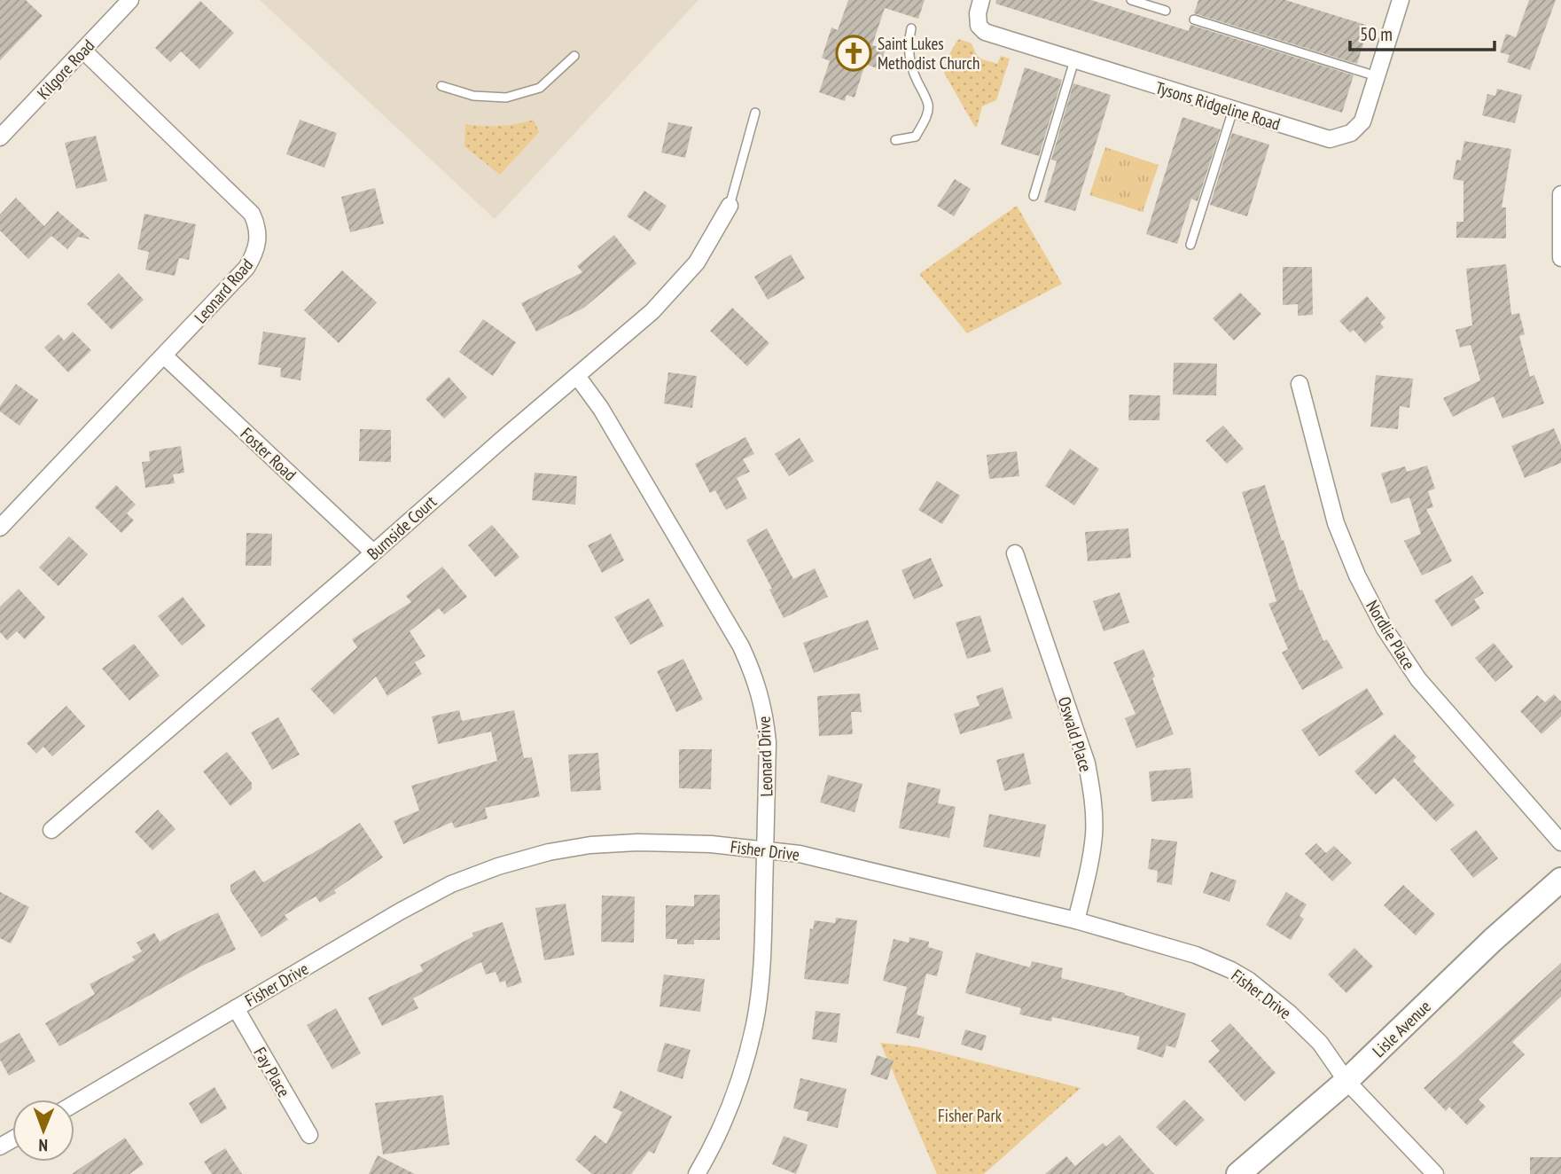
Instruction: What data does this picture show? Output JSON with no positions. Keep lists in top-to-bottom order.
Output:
{
  "streets": {
    "street": [
      "Kilgore Road",
      "Tysons Ridgeline Road",
      "Leonard Road",
      "Foster Road",
      "Burnside Court",
      "Nordlie Place",
      "Oswald Place",
      "Leonard Drive",
      "Fisher Drive",
      "Lisle Avenue",
      "Fay Place"
    ]
  },
  "crossings": [
    ["Kilgore Road", "Leonard Road"],
    ["Leonard Road", "Foster Road"],
    ["Foster Road", "Burnside Court"],
    ["Burnside Court", "Leonard Drive"],
    ["Oswald Place", "Fisher Drive"],
    ["Leonard Drive", "Fisher Drive"],
    ["Fisher Drive", "Lisle Avenue"],
    ["Fisher Drive", "Fay Place"]
  ],
  "parks": ["Fisher Park"],
  "places": {
    "church": ["Saint Lukes Methodist Church"]
  },
  "scale_bar": "50 m",
  "north": "bottom"
}
